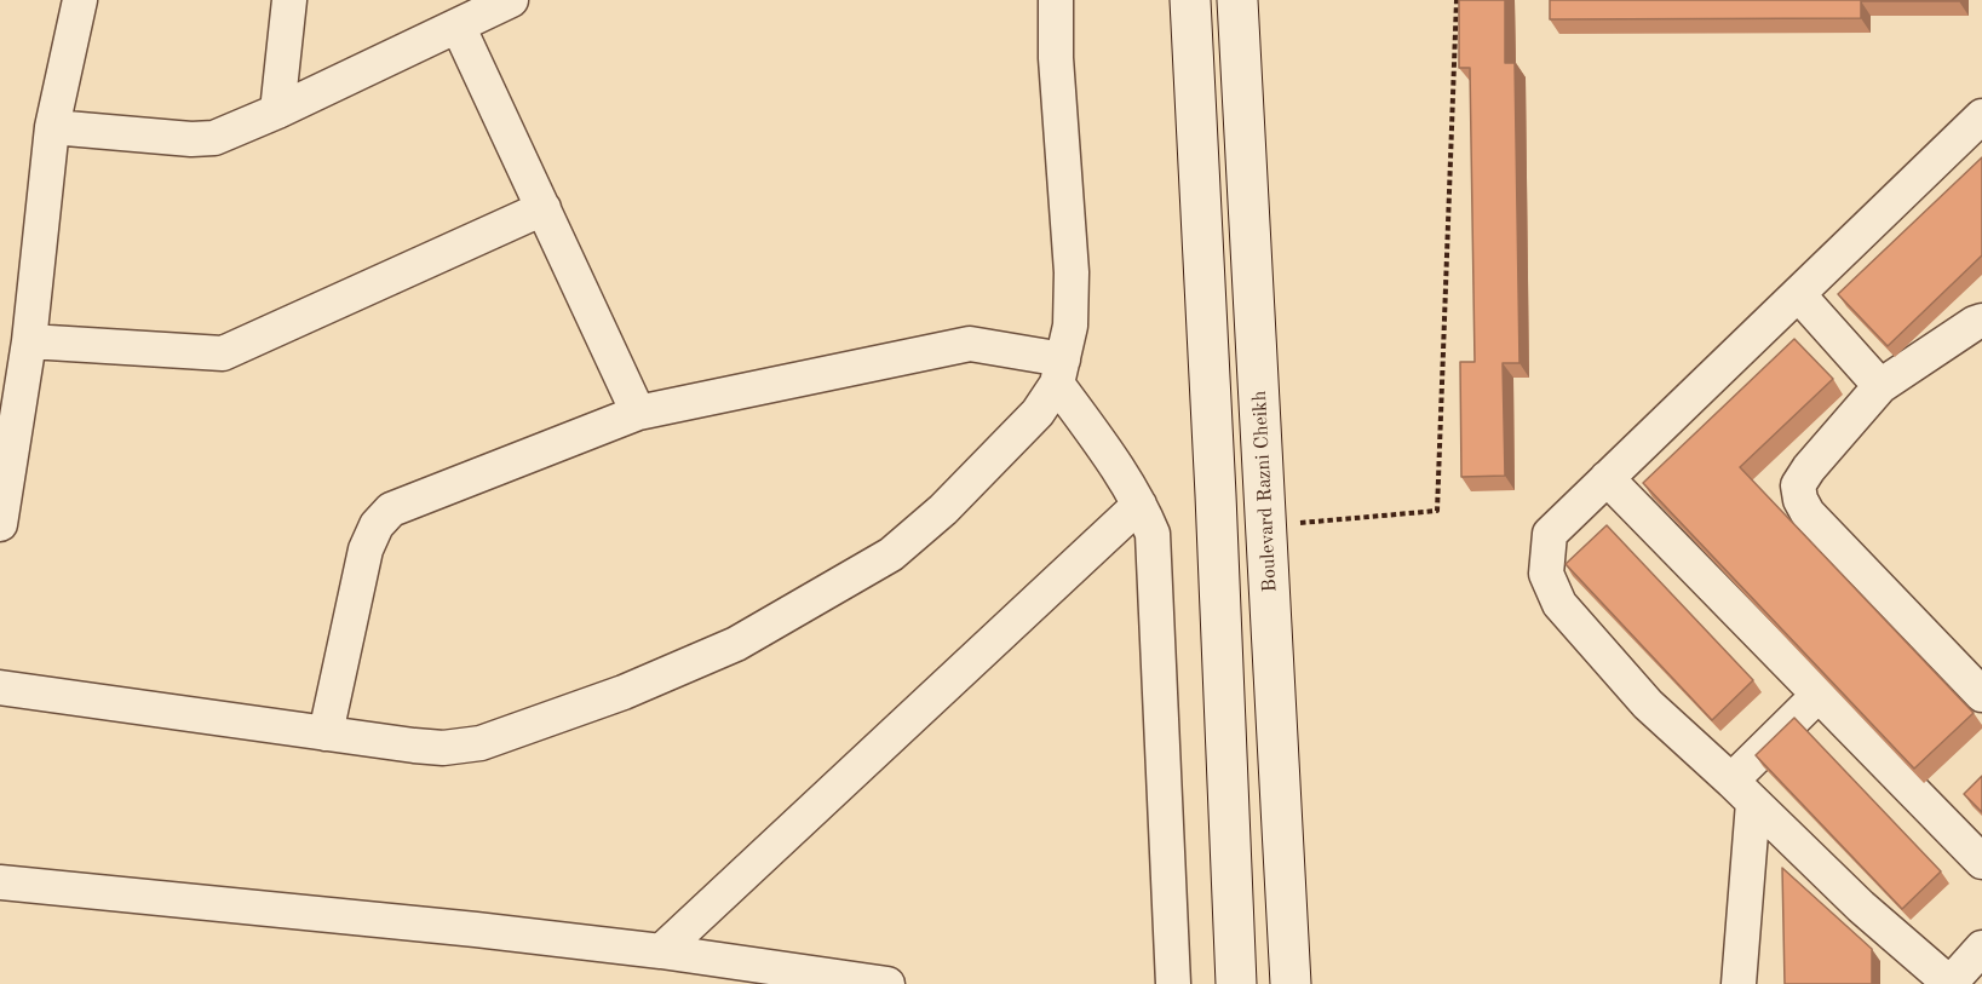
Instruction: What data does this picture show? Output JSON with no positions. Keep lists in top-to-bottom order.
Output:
{
  "streets": {
    "main road": ["Boulevard Razni Cheikh"]
  }
}
